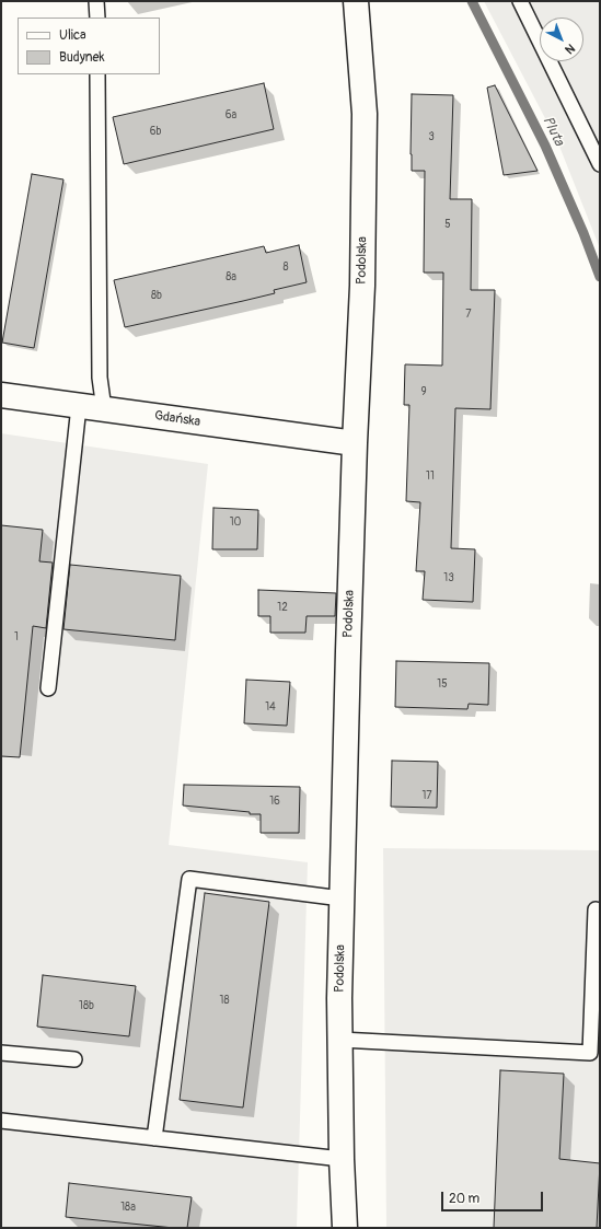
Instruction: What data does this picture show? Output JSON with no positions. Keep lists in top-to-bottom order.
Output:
{
  "streets": {
    "street": ["Podolska", "Gdańska"]
  },
  "crossings": [
    ["Podolska", "Gdańska"]
  ],
  "water": ["Pluta"],
  "house_numbers": [
    "6a",
    "6b",
    "3",
    "5",
    "8",
    "8a",
    "8b",
    "7",
    "9",
    "11",
    "10",
    "13",
    "12",
    "1",
    "15",
    "14",
    "17",
    "16",
    "18",
    "18b",
    "18a"
  ],
  "legend": ["Ulica", "Budynek"],
  "scale_bar": "20 m",
  "north": "bottom right"
}
